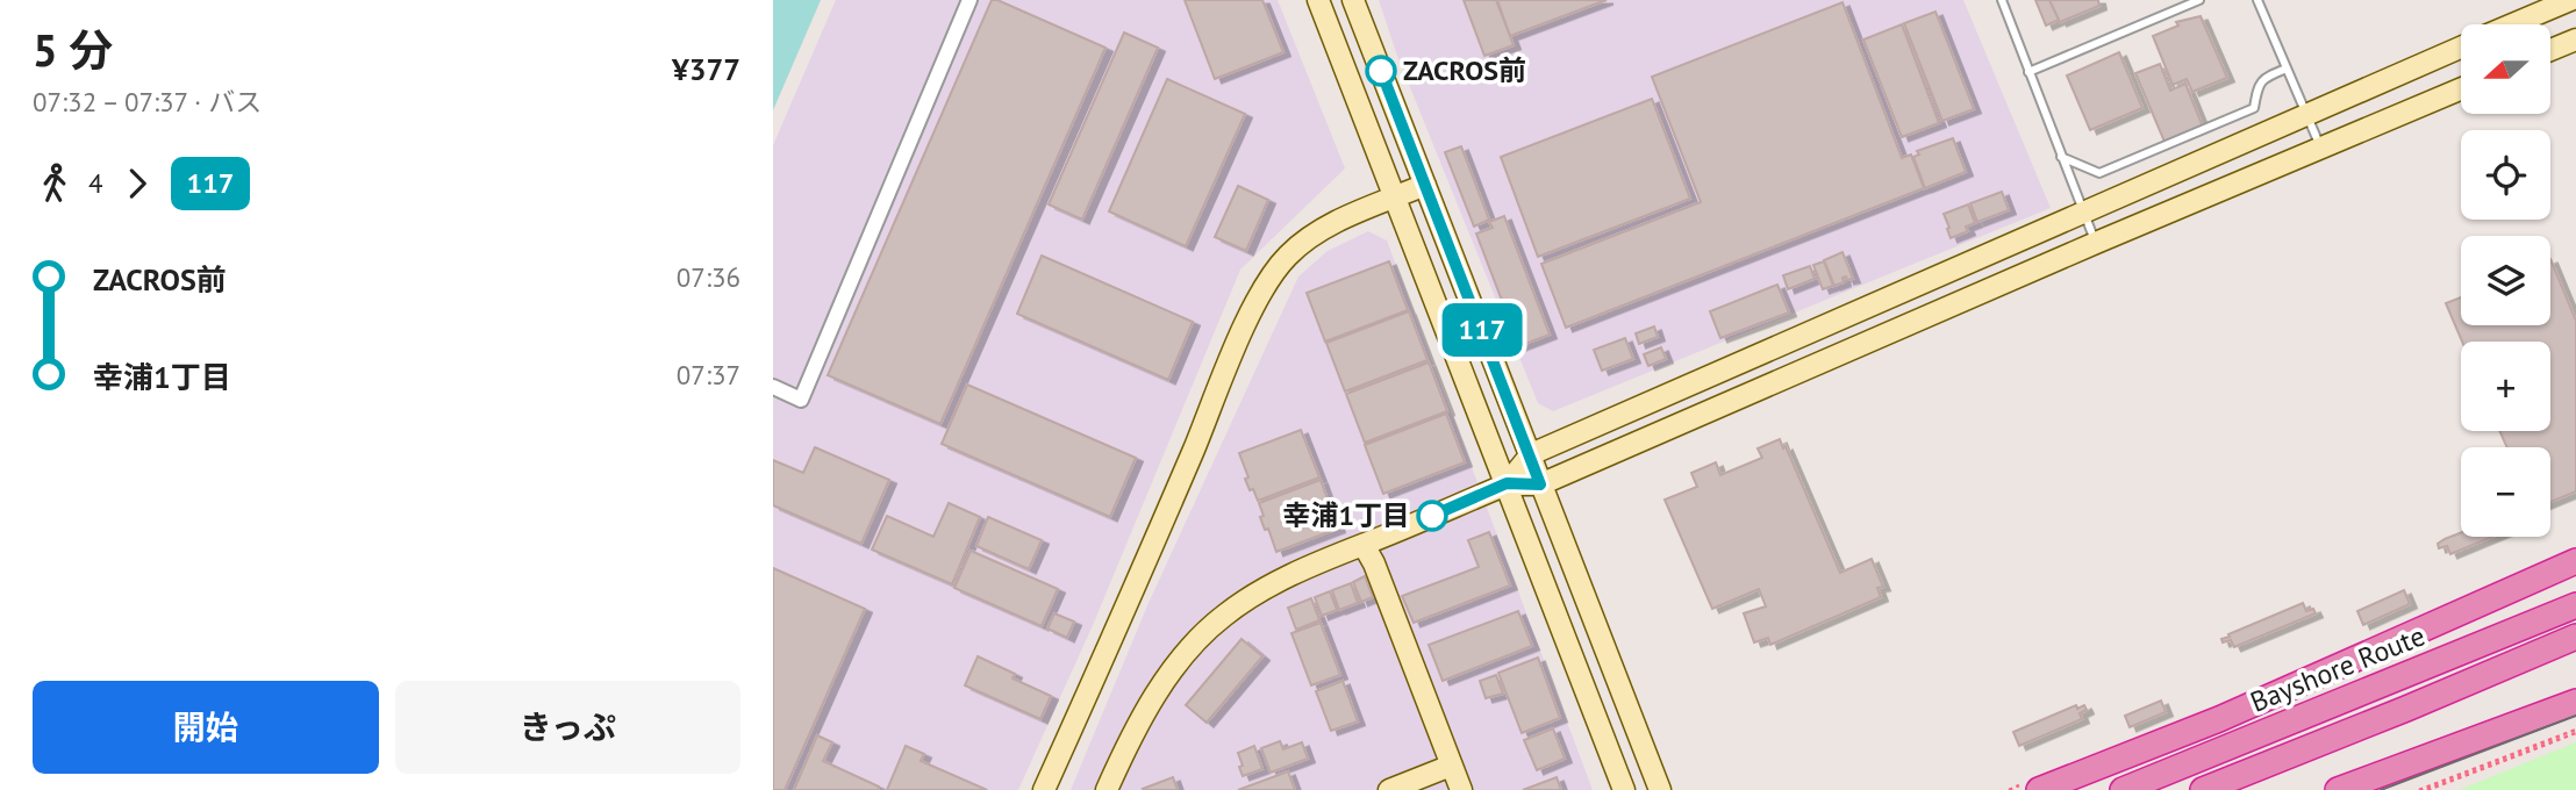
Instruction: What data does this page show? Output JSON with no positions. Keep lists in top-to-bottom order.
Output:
{
  "streets": {
    "highway": ["Bayshore Route"]
  },
  "places": ["ZACROS前", "幸浦1丁目"],
  "lines": ["bus line 117"],
  "north": "left",
  "page": {
    "heading": ["5 分", "07:32 – 07:37 · バス", "¥377"],
    "on_map": "117",
    "map_buttons": ["+", "−"],
    "legs": ["4", "117"],
    "list": [
      {
        "name": "ZACROS前",
        "value": "07:36"
      },
      {
        "name": "幸浦1丁目",
        "value": "07:37"
      }
    ],
    "buttons": ["開始", "きっぷ"]
  }
}
